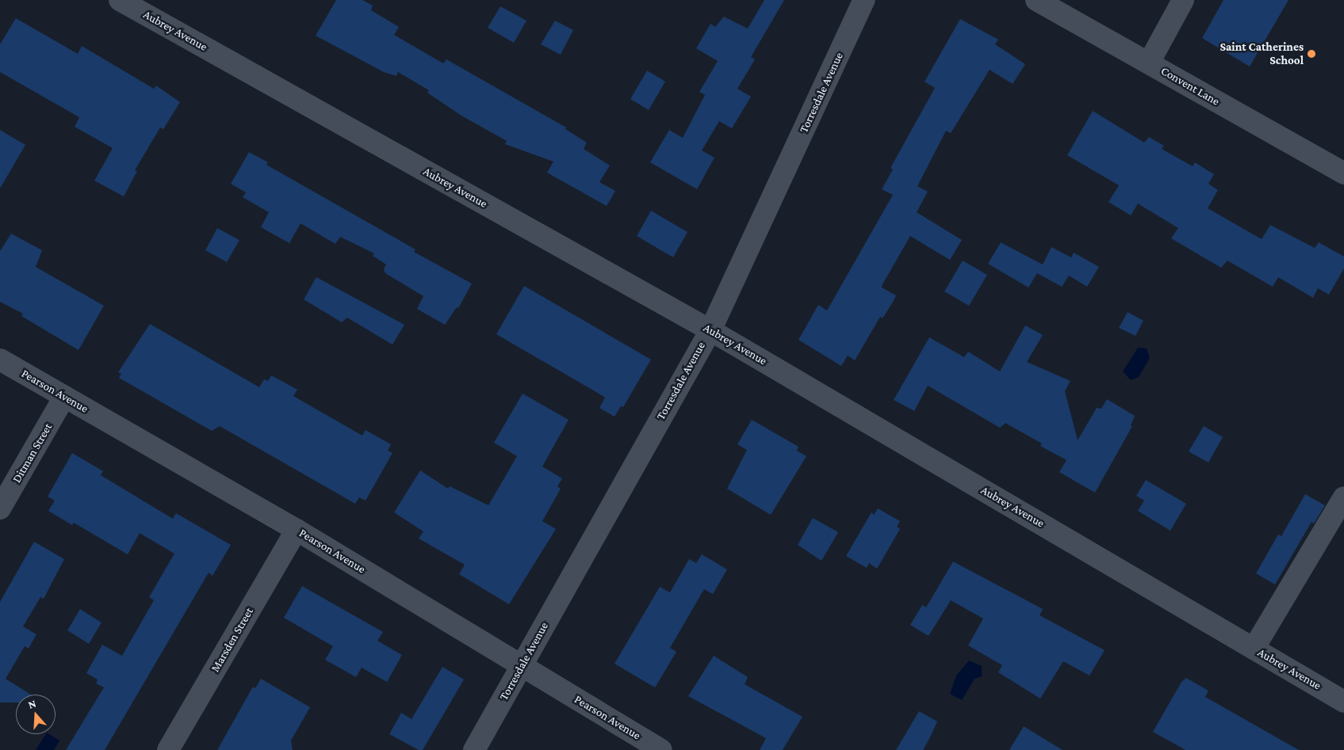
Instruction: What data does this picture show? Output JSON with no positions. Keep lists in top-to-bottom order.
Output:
{
  "streets": {
    "street": [
      "Aubrey Avenue",
      "Convent Lane",
      "Torresdale Avenue",
      "Pearson Avenue",
      "Ditman Street",
      "Marsden Street"
    ]
  },
  "crossings": [
    ["Aubrey Avenue", "Torresdale Avenue"],
    ["Torresdale Avenue", "Pearson Avenue"],
    ["Pearson Avenue", "Ditman Street"],
    ["Pearson Avenue", "Marsden Street"]
  ],
  "places": ["Saint Catherines School"],
  "north": "top"
}
